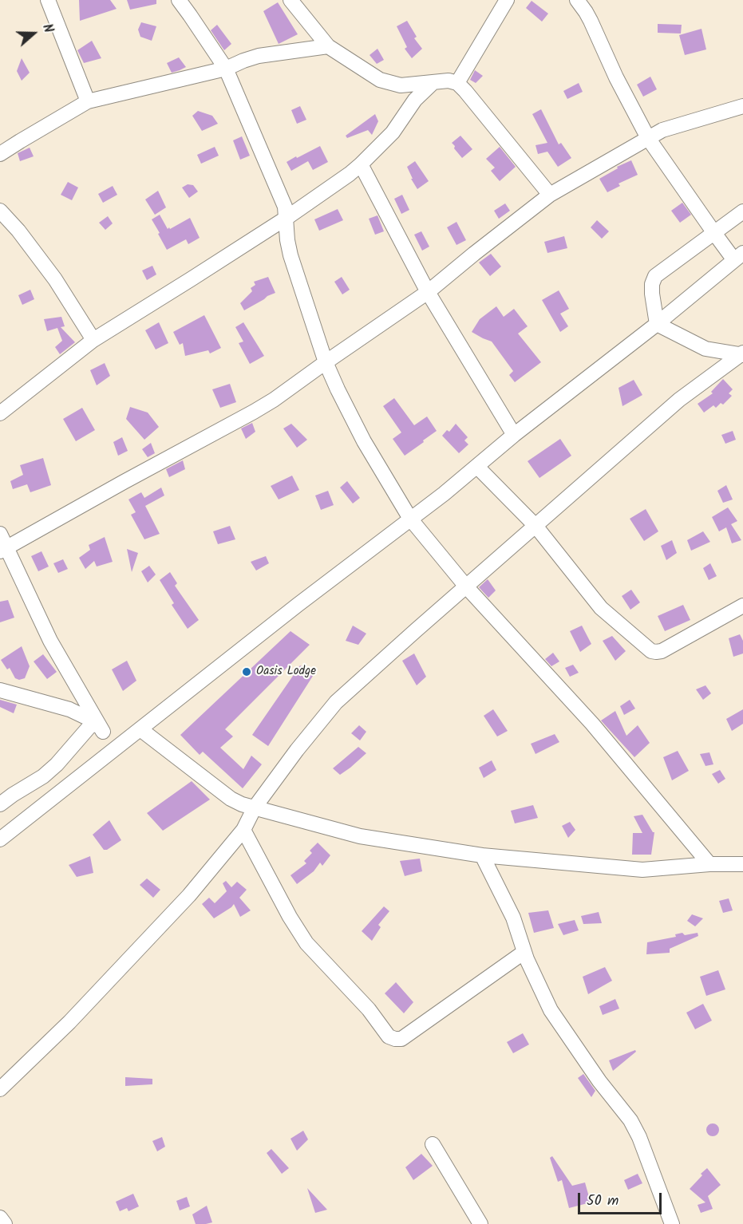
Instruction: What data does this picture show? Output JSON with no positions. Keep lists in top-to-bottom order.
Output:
{
  "places": ["Oasis Lodge"],
  "scale_bar": "50 m",
  "north": "right"
}
